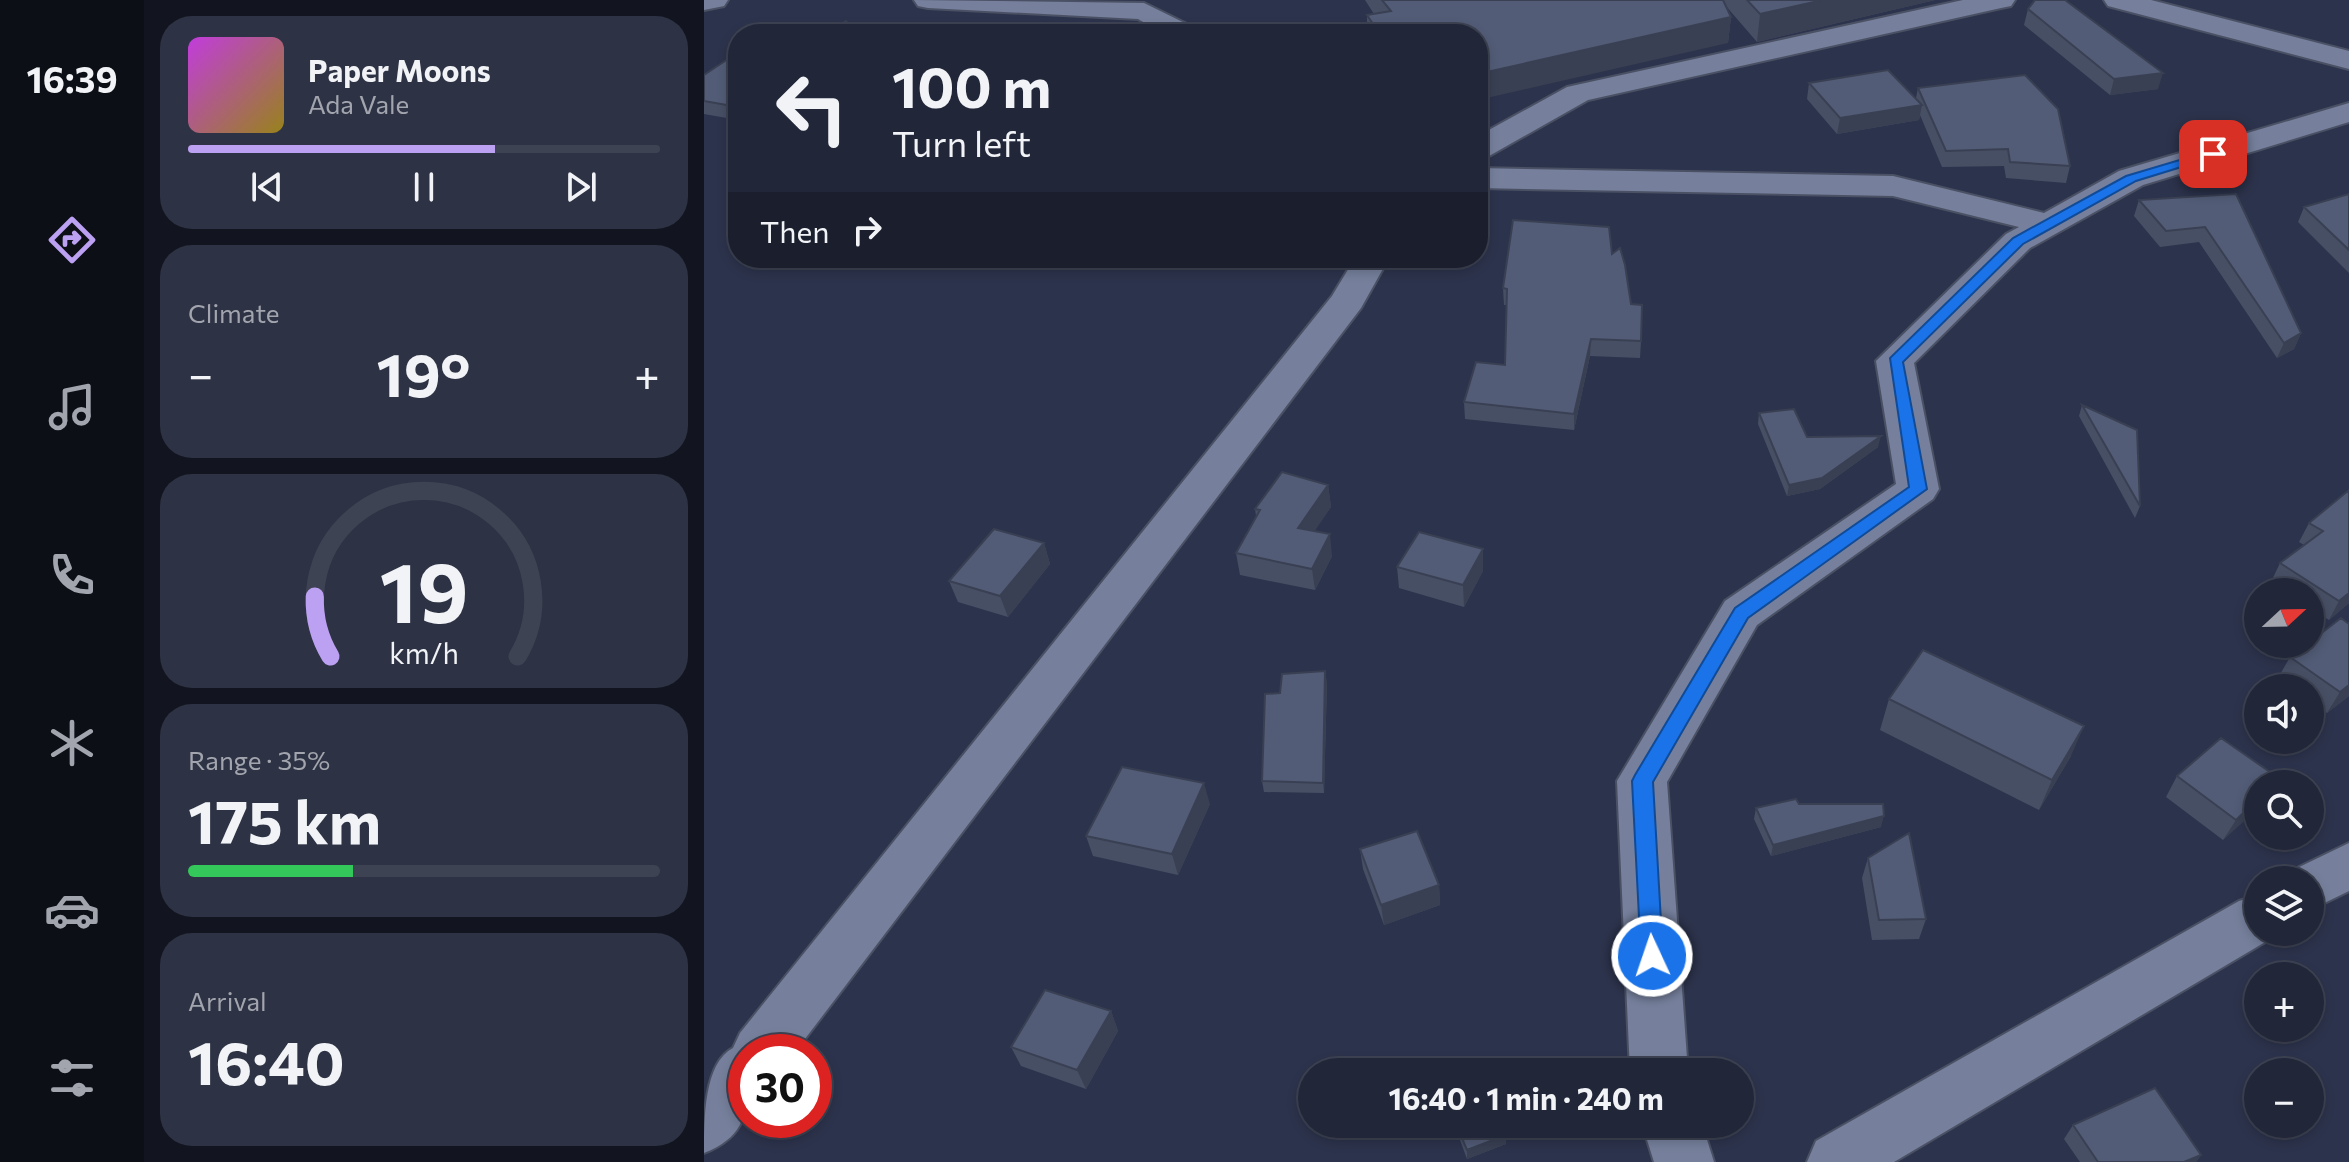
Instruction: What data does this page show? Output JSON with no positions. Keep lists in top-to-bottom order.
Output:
{
  "north": "right",
  "page": {
    "tabs": "16:39",
    "turn": ["100 m", "Turn left"],
    "song": ["Paper Moons", "Ada Vale"],
    "then": "Then",
    "tile": [
      "Climate",
      ["Range · 35%", "175 km"],
      ["Arrival", "16:40"]
    ],
    "heat": ["−", "19°", "+"],
    "map_buttons": ["+", "−"],
    "limit": "30",
    "trip": "16:40 · 1 min · 240 m",
    "gauge": ["19", "km/h"]
  }
}
